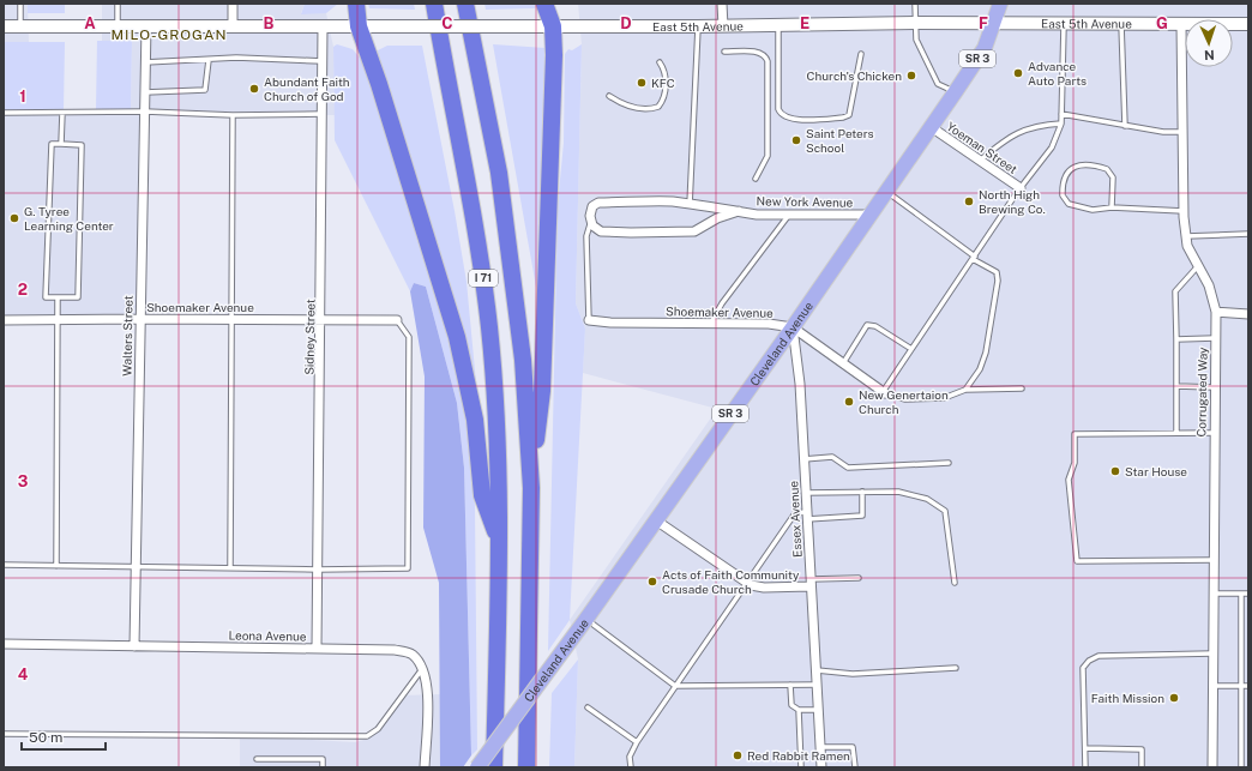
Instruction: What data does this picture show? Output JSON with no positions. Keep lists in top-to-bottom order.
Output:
{
  "streets": {
    "highway": ["I 71"],
    "main road": ["East 5th Avenue", "SR 3", "Cleveland Avenue"],
    "street": [
      "Yoeman Street",
      "New York Avenue",
      "Shoemaker Avenue",
      "Walters Street",
      "Sidney Street",
      "Corrugated Way",
      "Essex Avenue",
      "Leona Avenue"
    ]
  },
  "crossings": [
    ["East 5th Avenue", "Walters Street"],
    ["East 5th Avenue", "Sidney Street"],
    ["East 5th Avenue", "Cleveland Avenue"],
    ["East 5th Avenue", "Corrugated Way"],
    ["Yoeman Street", "Cleveland Avenue"],
    ["New York Avenue", "Cleveland Avenue"],
    ["Shoemaker Avenue", "Walters Street"],
    ["Shoemaker Avenue", "Sidney Street"],
    ["Shoemaker Avenue", "Cleveland Avenue"],
    ["Shoemaker Avenue", "Essex Avenue"],
    ["Walters Street", "Leona Avenue"],
    ["Sidney Street", "Leona Avenue"],
    ["Cleveland Avenue", "Essex Avenue"]
  ],
  "districts": ["MILO-GROGAN"],
  "places": [
    "Advance Auto Parts",
    "Church's Chicken",
    "KFC",
    "Abundant Faith Church of God",
    "Saint Peters School",
    "North High Brewing Co.",
    "G. Tyree Learning Center",
    "New Genertaion Church",
    "Star House",
    "Acts of Faith Community Crusade Church",
    "Faith Mission",
    "Red Rabbit Ramen"
  ],
  "scale_bar": "50 m",
  "north": "bottom",
  "grid": {
    "columns": [
      "A",
      "B",
      "C",
      "D",
      "E",
      "F",
      "G"
    ],
    "rows": [
      "1",
      "2",
      "3",
      "4"
    ]
  }
}
